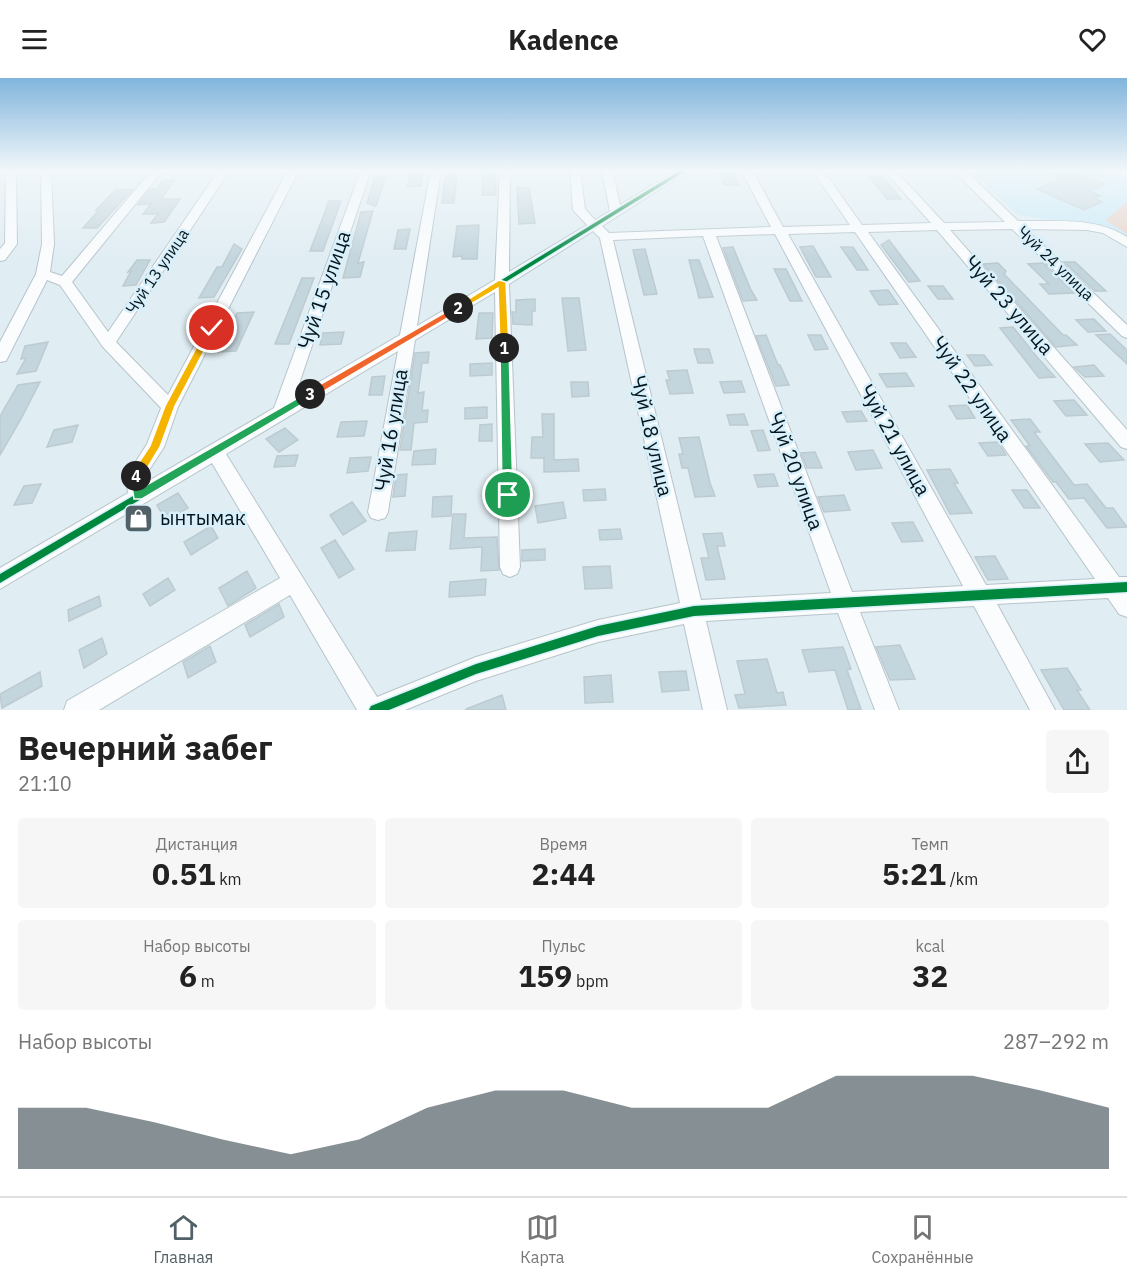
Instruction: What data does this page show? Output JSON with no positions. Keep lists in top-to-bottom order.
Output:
{
  "streets": {
    "street": [
      "Чуй 24 улица",
      "Чуй 13 улица",
      "Чуй 15 улица",
      "Чуй 23 улица",
      "Чуй 22 улица",
      "Чуй 16 улица",
      "Чуй 18 улица",
      "Чуй 21 улица",
      "Чуй 20 улица"
    ]
  },
  "places": {
    "shop": ["ынтымак"]
  },
  "page": {
    "header": "Kadence",
    "pins": [
      "2",
      "1",
      "3",
      "4"
    ],
    "heading": ["Вечерний забег", "21:10"],
    "stats": [
      ["Дистанция", "0.51 km"],
      ["Время", "2:44"],
      ["Темп", "5:21 /km"],
      ["Набор высоты", "6 m"],
      ["Пульс", "159 bpm"],
      ["kcal", "32"]
    ],
    "chart": ["Набор высоты", "287–292 m"],
    "tabs": ["Главная", "Карта", "Сохранённые"]
  }
}
